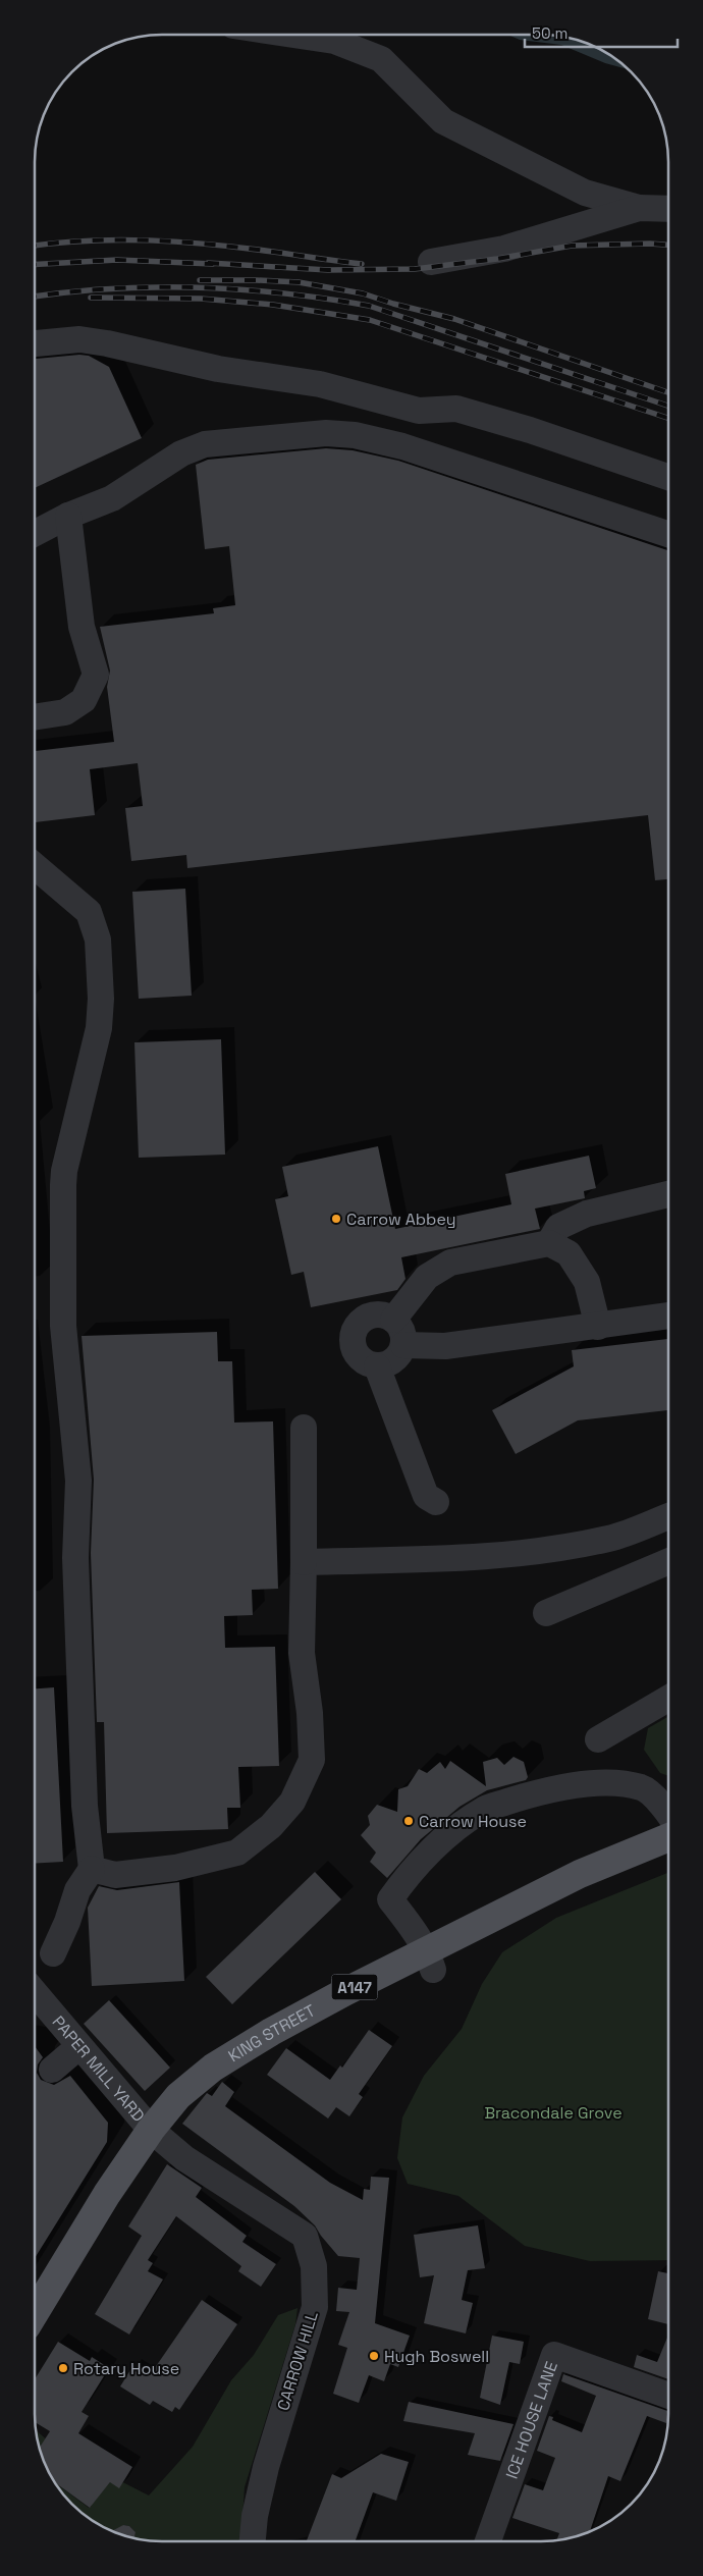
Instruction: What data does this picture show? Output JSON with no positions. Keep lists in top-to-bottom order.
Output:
{
  "streets": {
    "main road": ["A147", "KING STREET"],
    "street": ["PAPER MILL YARD", "CARROW HILL", "ICE HOUSE LANE"]
  },
  "crossings": [
    ["KING STREET", "PAPER MILL YARD"],
    ["KING STREET", "CARROW HILL"],
    ["PAPER MILL YARD", "CARROW HILL"]
  ],
  "parks": ["Bracondale Grove"],
  "places": [
    "Carrow Abbey",
    "Carrow House",
    "Hugh Boswell",
    "Rotary House"
  ],
  "scale_bar": "50 m"
}
